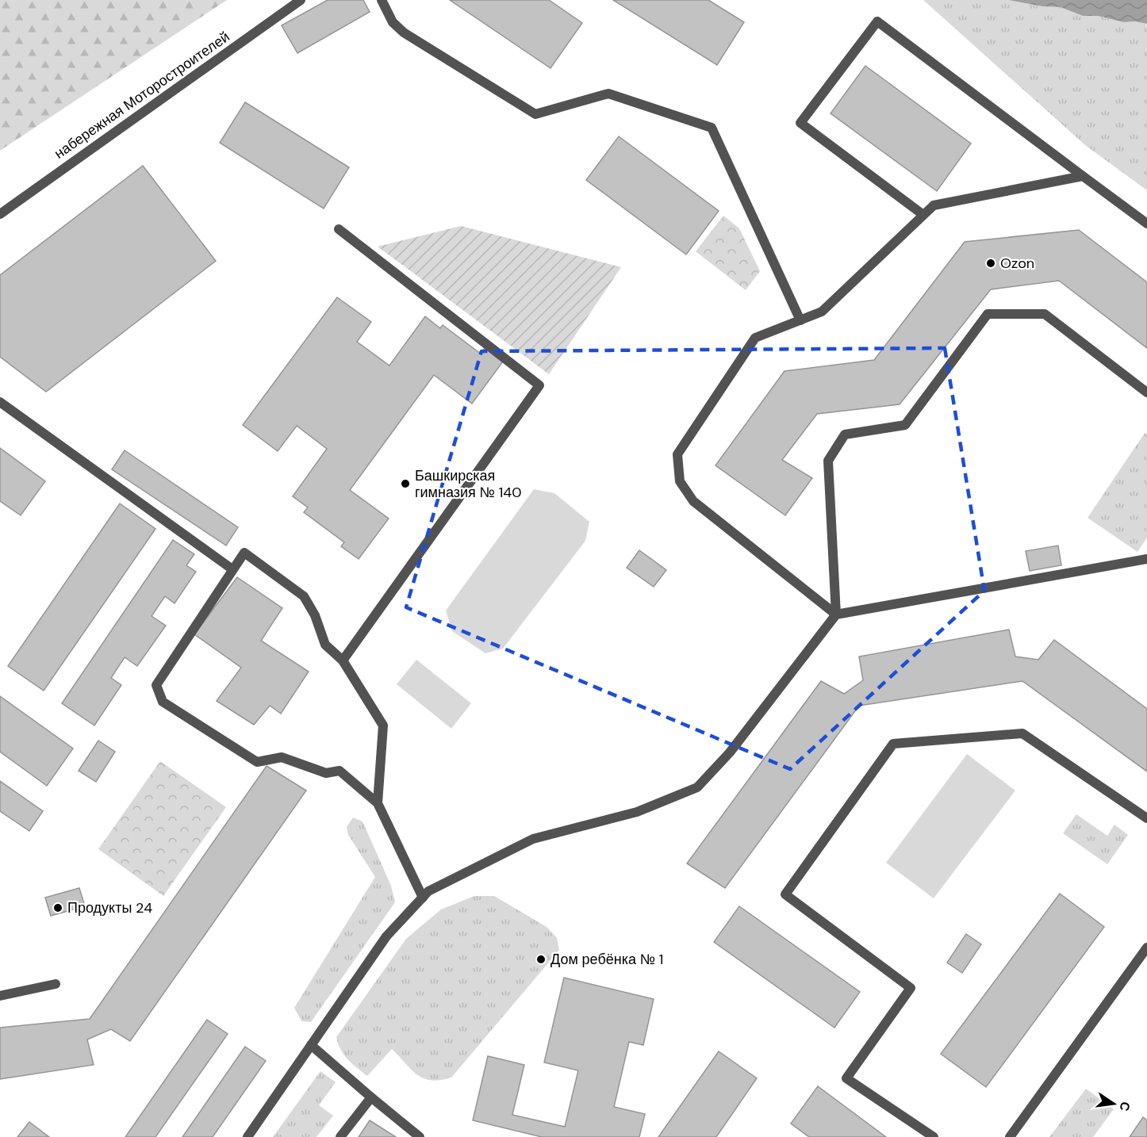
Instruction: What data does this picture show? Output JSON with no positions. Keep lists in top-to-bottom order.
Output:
{
  "streets": {
    "street": ["набережная Моторостроителей"]
  },
  "places": [
    "Ozon",
    "Башкирская гимназия № 140",
    "Продукты 24",
    "Дом ребёнка № 1"
  ],
  "north": "right"
}
